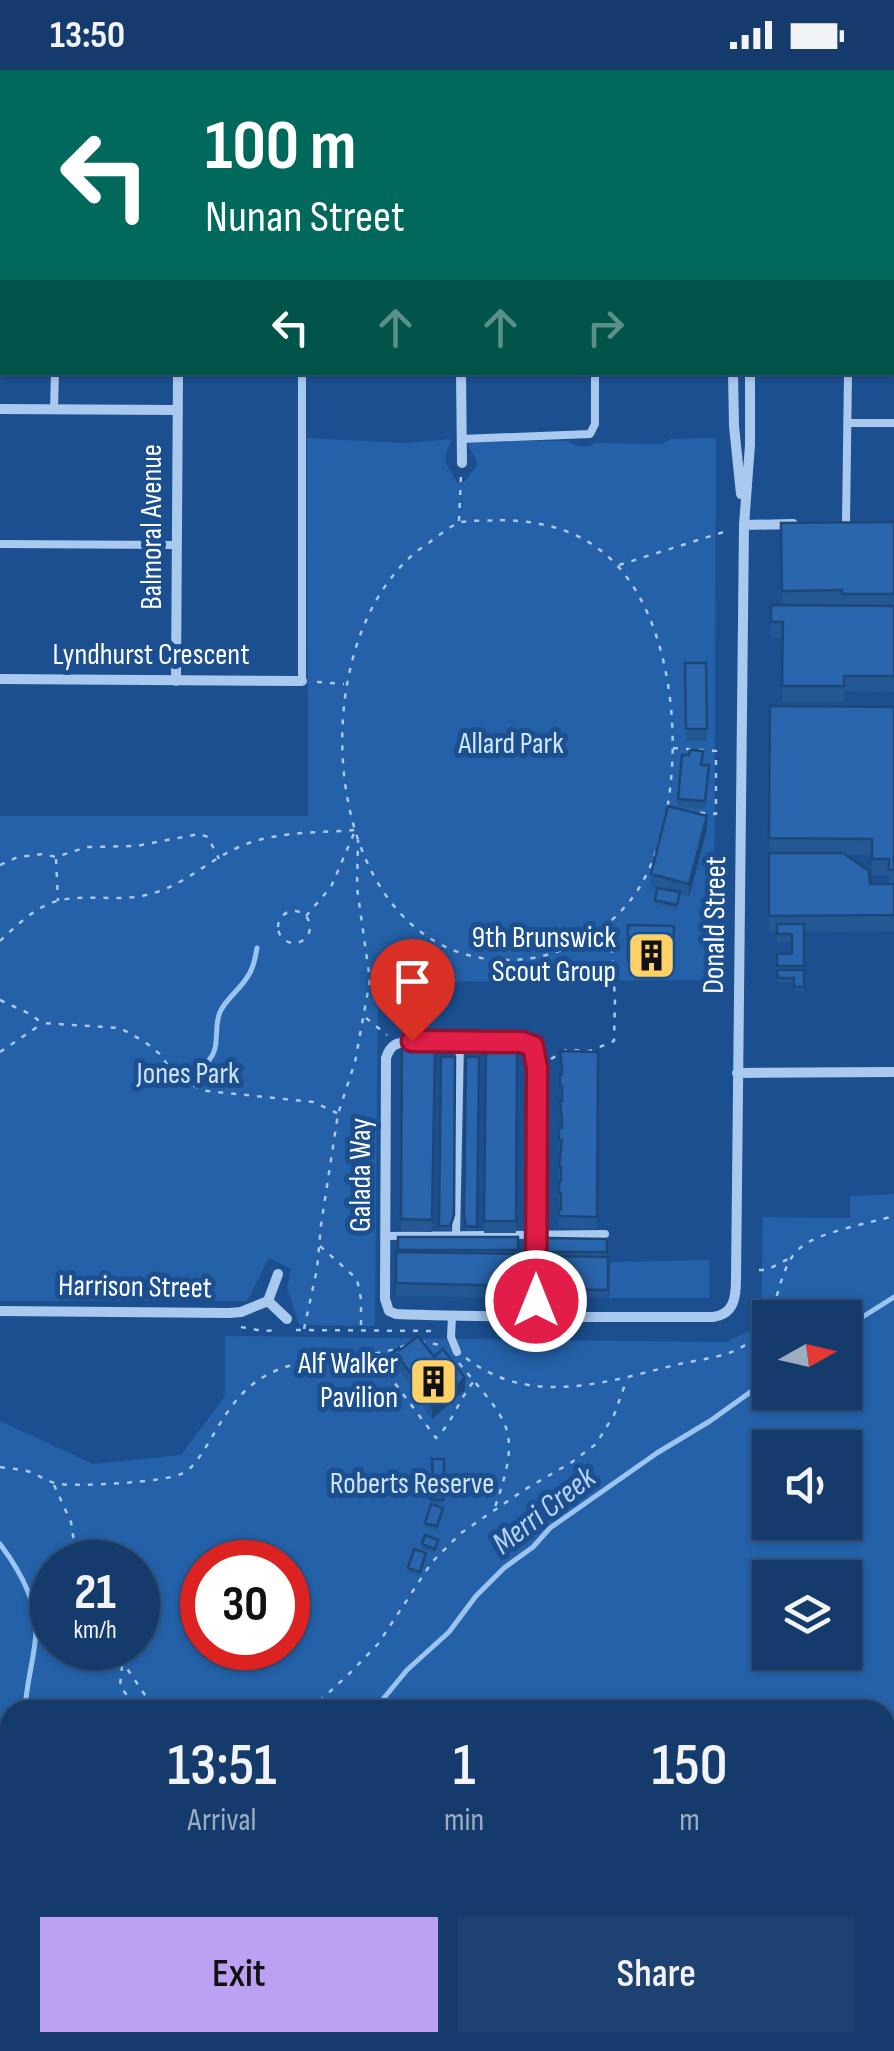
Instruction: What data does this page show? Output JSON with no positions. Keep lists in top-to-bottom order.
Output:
{
  "streets": {
    "street": [
      "Balmoral Avenue",
      "Lyndhurst Crescent",
      "Donald Street",
      "Galada Way",
      "Harrison Street"
    ]
  },
  "crossings": [
    ["Balmoral Avenue", "Lyndhurst Crescent"]
  ],
  "water": ["Merri Creek"],
  "parks": ["Allard Park", "Jones Park", "Roberts Reserve"],
  "places": {
    "building": ["9th Brunswick Scout Group", "Alf Walker Pavilion"]
  },
  "north": "right",
  "page": {
    "status": "13:50",
    "turn": ["100 m", "Nunan Street"],
    "speed": "21 km/h",
    "limit": "30",
    "eta": [
      "13:51",
      "Arrival",
      "1",
      "min",
      "150",
      "m"
    ],
    "buttons": ["Exit", "Share"]
  }
}
